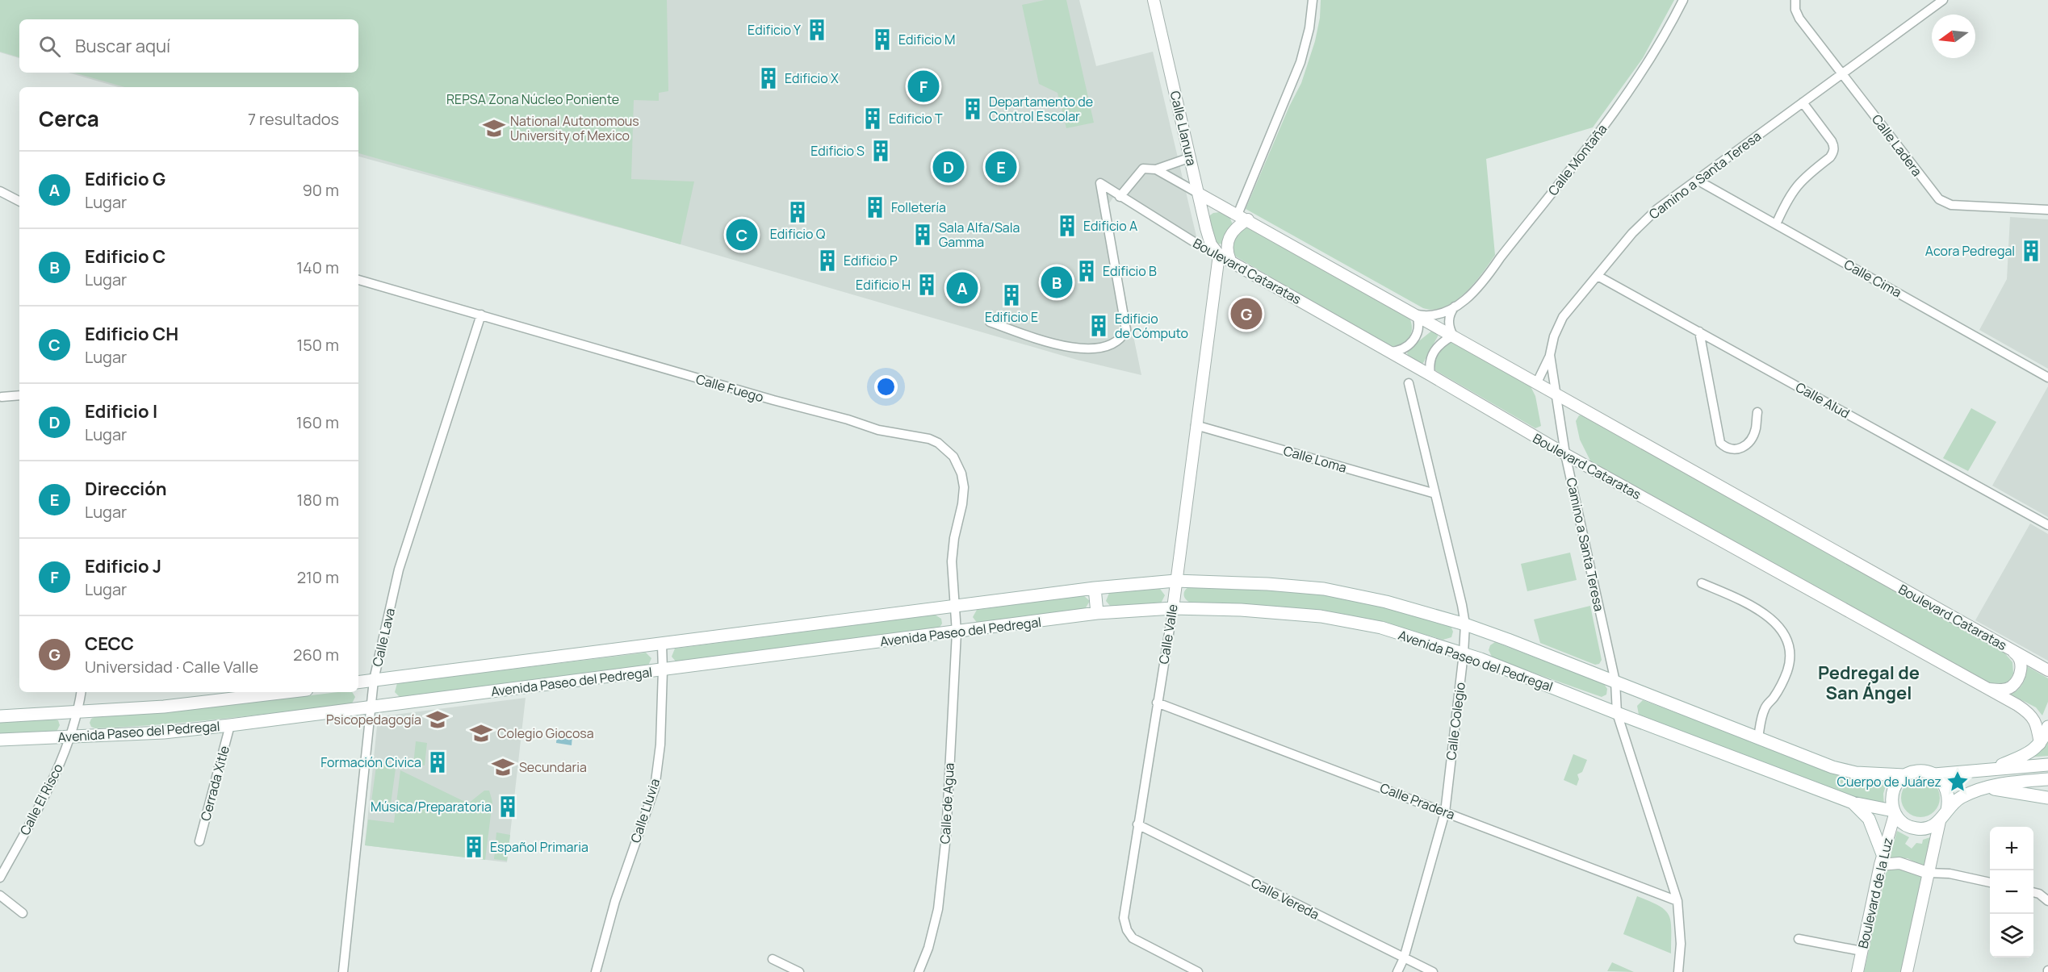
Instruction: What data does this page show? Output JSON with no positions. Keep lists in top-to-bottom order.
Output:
{
  "streets": {
    "main road": ["Avenida Paseo del Pedregal"],
    "street": [
      "Calle Llanura",
      "Calle Ladera",
      "Calle Montaña",
      "Camino a Santa Teresa",
      "Boulevard Cataratas",
      "Calle Cima",
      "Calle Fuego",
      "Calle Alud",
      "Calle Loma",
      "Calle Valle",
      "Calle Lava",
      "Calle Colegio",
      "Cerrada Xitle",
      "Calle El Risco",
      "Calle Pradera",
      "Calle de Agua",
      "Calle Lluvia",
      "Boulevard de la Luz",
      "Calle Vereda"
    ]
  },
  "crossings": [
    ["Calle Llanura", "Boulevard Cataratas"],
    ["Calle Llanura", "Calle Valle"],
    ["Calle Ladera", "Camino a Santa Teresa"],
    ["Calle Montaña", "Boulevard Cataratas"],
    ["Camino a Santa Teresa", "Boulevard Cataratas"],
    ["Camino a Santa Teresa", "Calle Cima"],
    ["Camino a Santa Teresa", "Calle Alud"],
    ["Camino a Santa Teresa", "Avenida Paseo del Pedregal"],
    ["Camino a Santa Teresa", "Calle Pradera"],
    ["Boulevard Cataratas", "Calle Valle"],
    ["Calle Fuego", "Avenida Paseo del Pedregal"],
    ["Calle Fuego", "Calle Lava"],
    ["Calle Fuego", "Calle de Agua"],
    ["Calle Loma", "Calle Valle"],
    ["Calle Loma", "Calle Colegio"],
    ["Avenida Paseo del Pedregal", "Calle Valle"],
    ["Avenida Paseo del Pedregal", "Calle Lava"],
    ["Avenida Paseo del Pedregal", "Calle Colegio"],
    ["Avenida Paseo del Pedregal", "Cerrada Xitle"],
    ["Avenida Paseo del Pedregal", "Calle El Risco"],
    ["Avenida Paseo del Pedregal", "Calle de Agua"],
    ["Avenida Paseo del Pedregal", "Calle Lluvia"],
    ["Avenida Paseo del Pedregal", "Boulevard de la Luz"],
    ["Calle Valle", "Calle Pradera"],
    ["Calle Valle", "Calle Vereda"],
    ["Calle Colegio", "Calle Pradera"],
    ["Calle Colegio", "Calle Vereda"]
  ],
  "districts": ["Pedregal de San Ángel"],
  "parks": ["REPSA Zona Núcleo Poniente"],
  "places": {
    "building": [
      "Edificio Y",
      "Edificio M",
      "Edificio X",
      "Departamento de Control Escolar",
      "Edificio T",
      "Edificio S",
      "Folletería",
      "Edificio Q",
      "Edificio A",
      "Sala Alfa/Sala Gamma",
      "Acora Pedregal",
      "Edificio P",
      "Edificio B",
      "Edificio H",
      "Edificio E",
      "Edificio de Cómputo",
      "Formación Civica",
      "Música/Preparatoria",
      "Español Primaria"
    ],
    "school or university": [
      "National Autonomous University of Mexico",
      "Psicopedagogía",
      "Colegio Giocosa",
      "Secundaria"
    ],
    "place": ["Cuerpo de Juárez"]
  },
  "north": "left",
  "page": {
    "search": "Buscar aquí",
    "pins": [
      "F",
      "D",
      "E",
      "C",
      "B",
      "A",
      "G"
    ],
    "heading": ["Cerca", "7 resultados"],
    "list": [
      {
        "mark": "A",
        "name": "Edificio G",
        "note": "Lugar",
        "value": "90 m"
      },
      {
        "mark": "B",
        "name": "Edificio C",
        "note": "Lugar",
        "value": "140 m"
      },
      {
        "mark": "C",
        "name": "Edificio CH",
        "note": "Lugar",
        "value": "150 m"
      },
      {
        "mark": "D",
        "name": "Edificio I",
        "note": "Lugar",
        "value": "160 m"
      },
      {
        "mark": "E",
        "name": "Dirección",
        "note": "Lugar",
        "value": "180 m"
      },
      {
        "mark": "F",
        "name": "Edificio J",
        "note": "Lugar",
        "value": "210 m"
      },
      {
        "mark": "G",
        "name": "CECC",
        "note": "Universidad · Calle Valle",
        "value": "260 m"
      }
    ],
    "map_buttons": ["+", "−"]
  }
}
